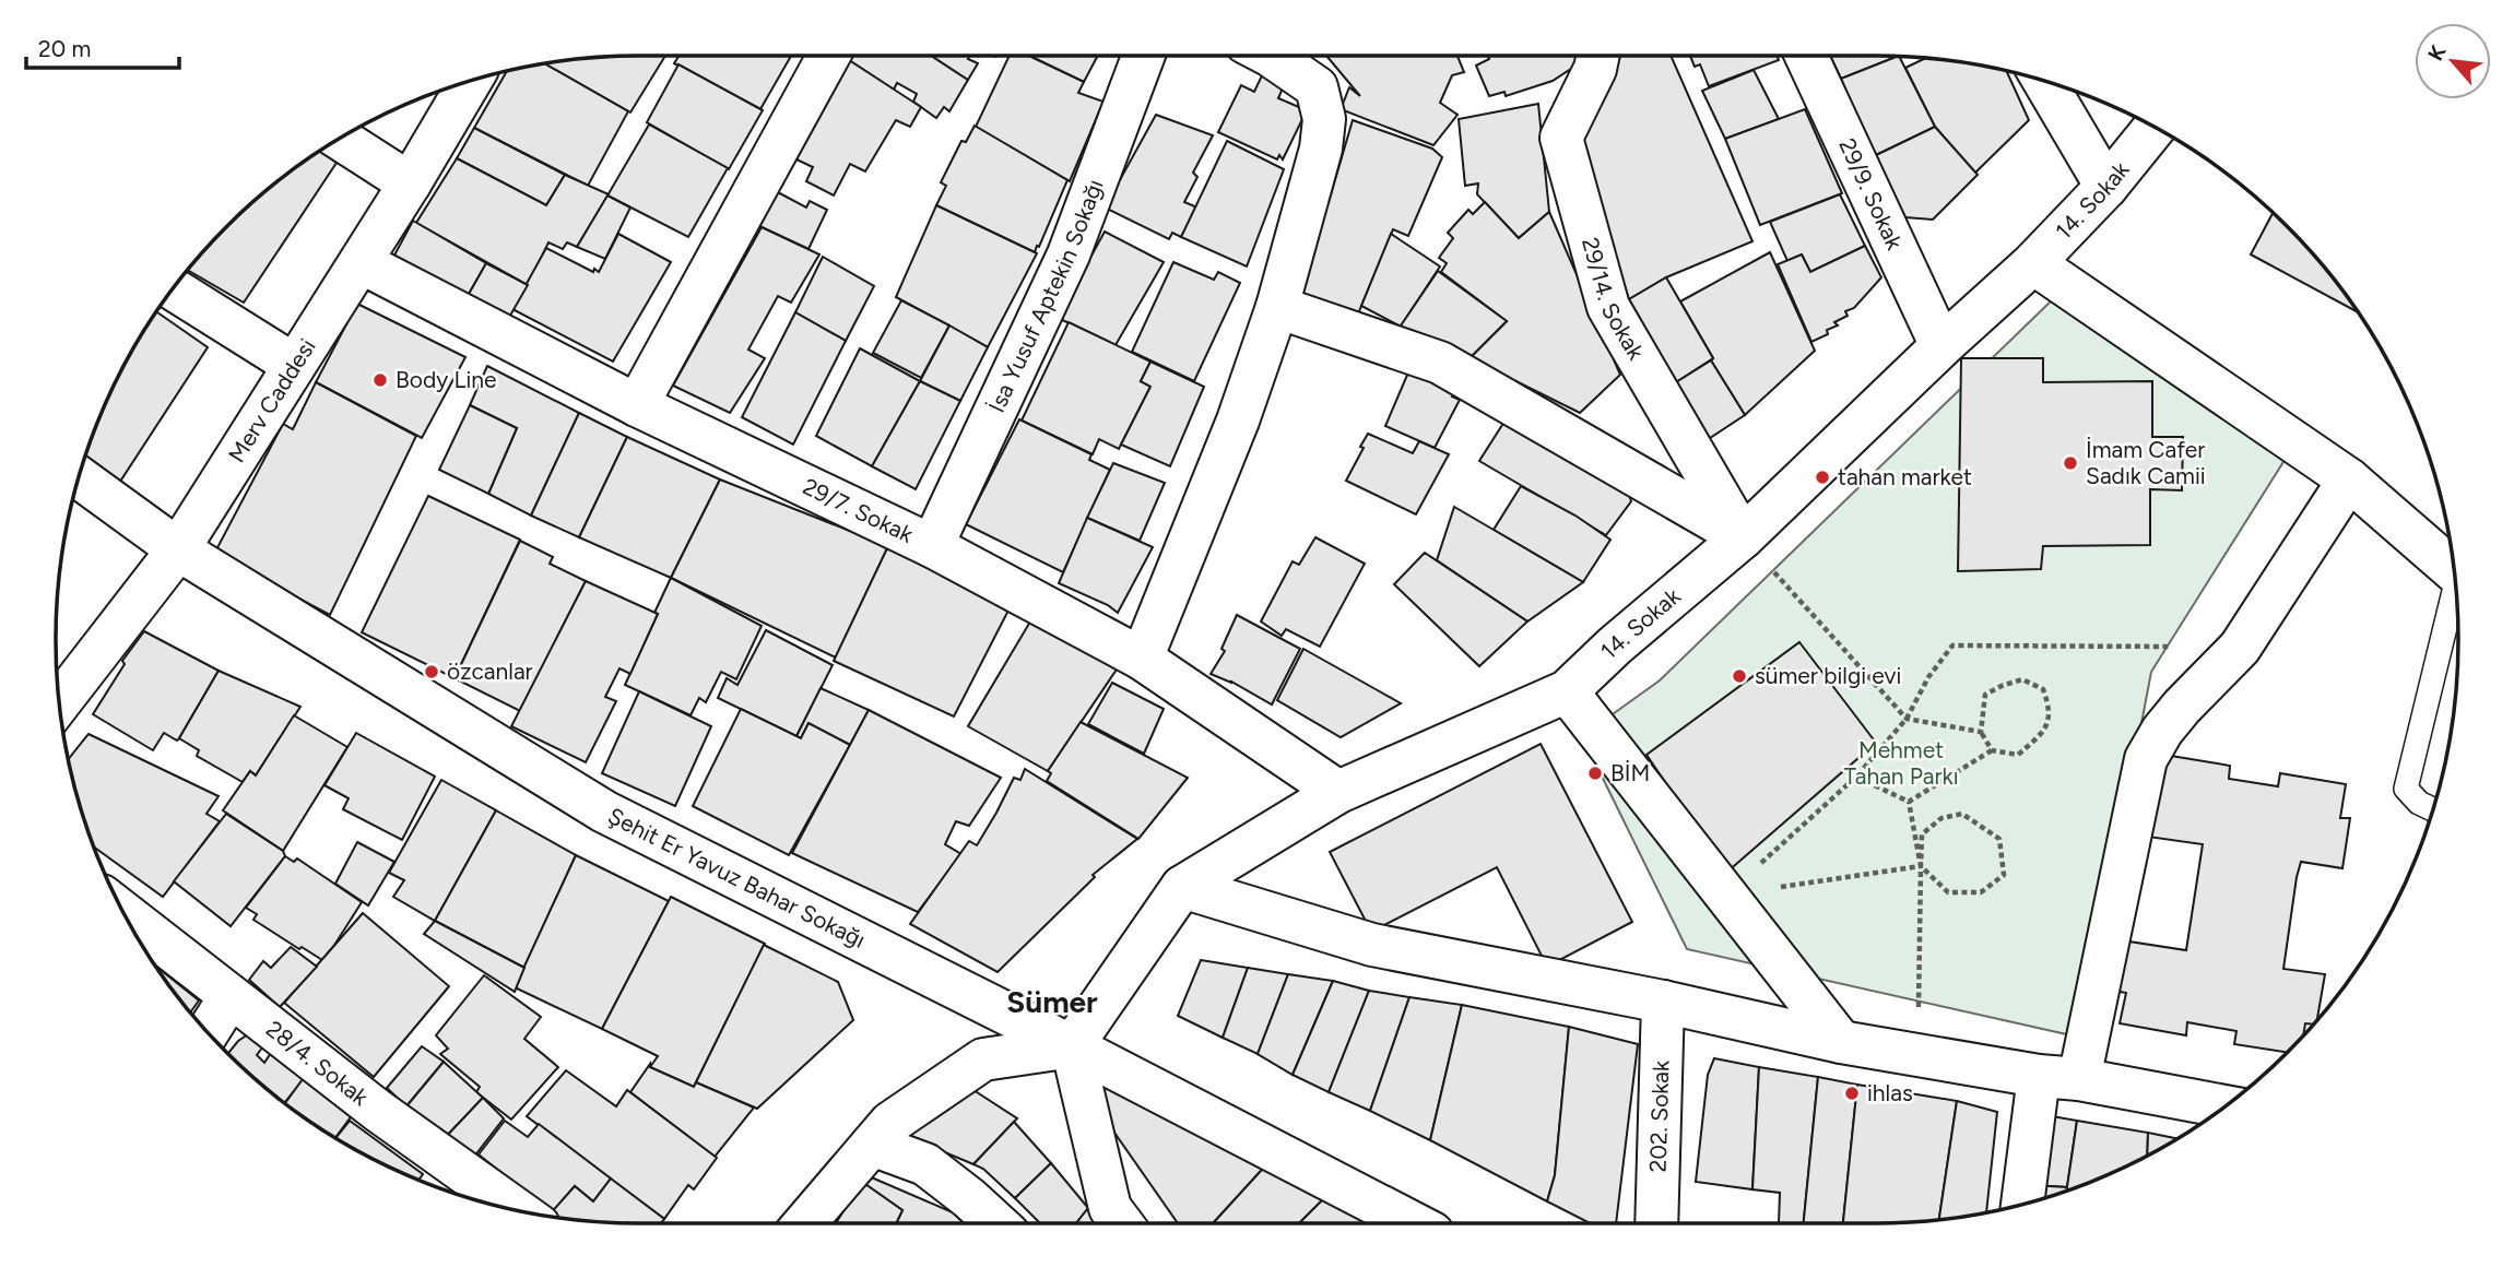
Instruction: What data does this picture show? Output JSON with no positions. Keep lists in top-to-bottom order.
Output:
{
  "streets": {
    "street": [
      "29/9. Sokak",
      "14. Sokak",
      "İsa Yusuf Aptekin Sokağı",
      "29/14. Sokak",
      "Merv Caddesi",
      "29/7. Sokak",
      "Şehit Er Yavuz Bahar Sokağı",
      "28/4. Sokak",
      "202. Sokak"
    ]
  },
  "crossings": [
    ["29/9. Sokak", "14. Sokak"],
    ["14. Sokak", "29/14. Sokak"],
    ["14. Sokak", "29/7. Sokak"],
    ["14. Sokak", "Şehit Er Yavuz Bahar Sokağı"],
    ["İsa Yusuf Aptekin Sokağı", "29/7. Sokak"],
    ["Merv Caddesi", "29/7. Sokak"],
    ["Merv Caddesi", "Şehit Er Yavuz Bahar Sokağı"]
  ],
  "districts": ["Sümer"],
  "parks": ["Mehmet Tahan Parkı"],
  "places": [
    "Body Line",
    "İmam Cafer Sadık Camii",
    "tahan market",
    "özcanlar",
    "sümer bilgi evi",
    "BİM",
    "ihlas"
  ],
  "scale_bar": "20 m",
  "north": "top left"
}
